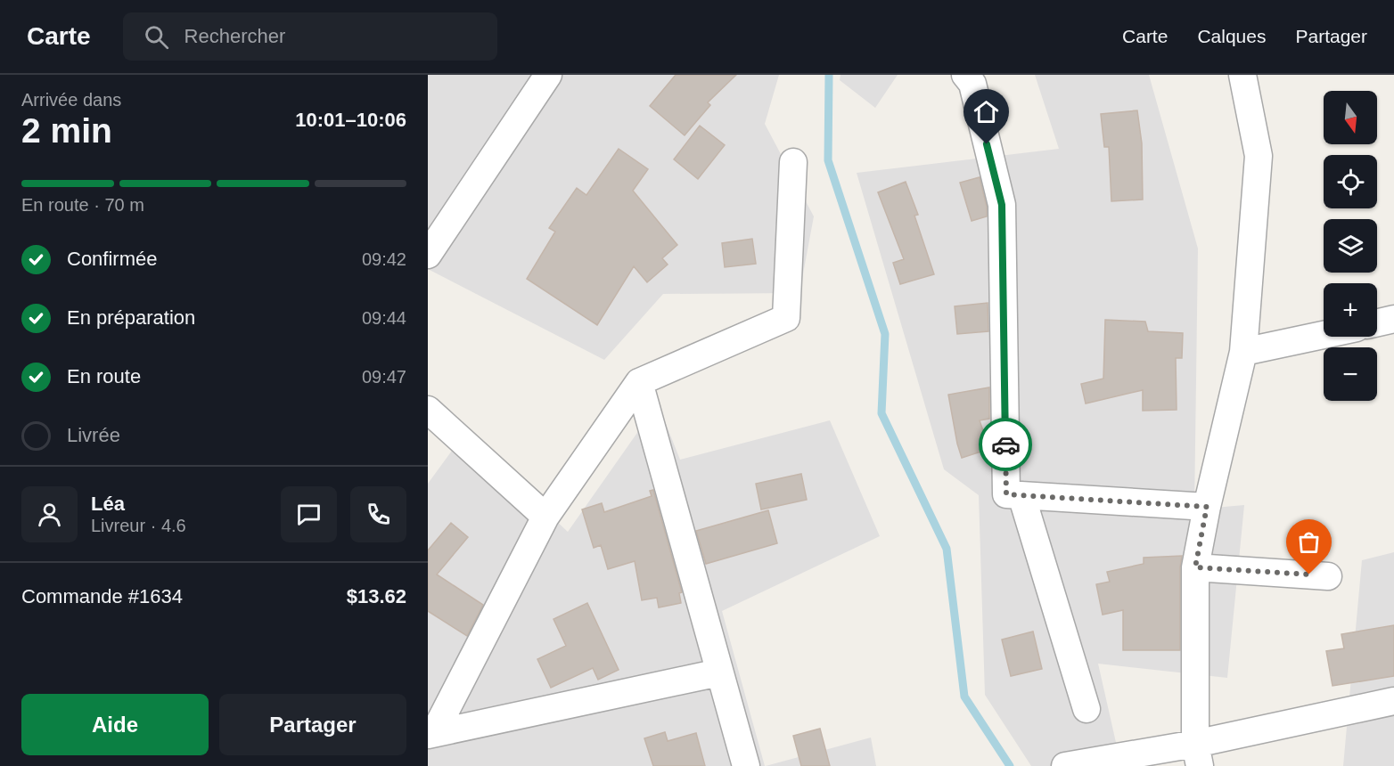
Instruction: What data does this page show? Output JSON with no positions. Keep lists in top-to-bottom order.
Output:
{
  "north": "bottom",
  "page": {
    "header": "Carte",
    "search": "Rechercher",
    "nav": ["Carte", "Calques", "Partager"],
    "heading": ["2 min", "Arrivée dans", "10:01–10:06"],
    "panel": [
      "Léa",
      "Livreur · 4.6",
      "Commande #1634",
      "$13.62"
    ],
    "map_buttons": ["+", "−"],
    "bar": "En route · 70 m",
    "list": [
      ["Confirmée", "09:42"],
      ["En préparation", "09:44"],
      ["En route", "09:47"],
      "Livrée"
    ],
    "buttons": ["Aide", "Partager"]
  }
}
